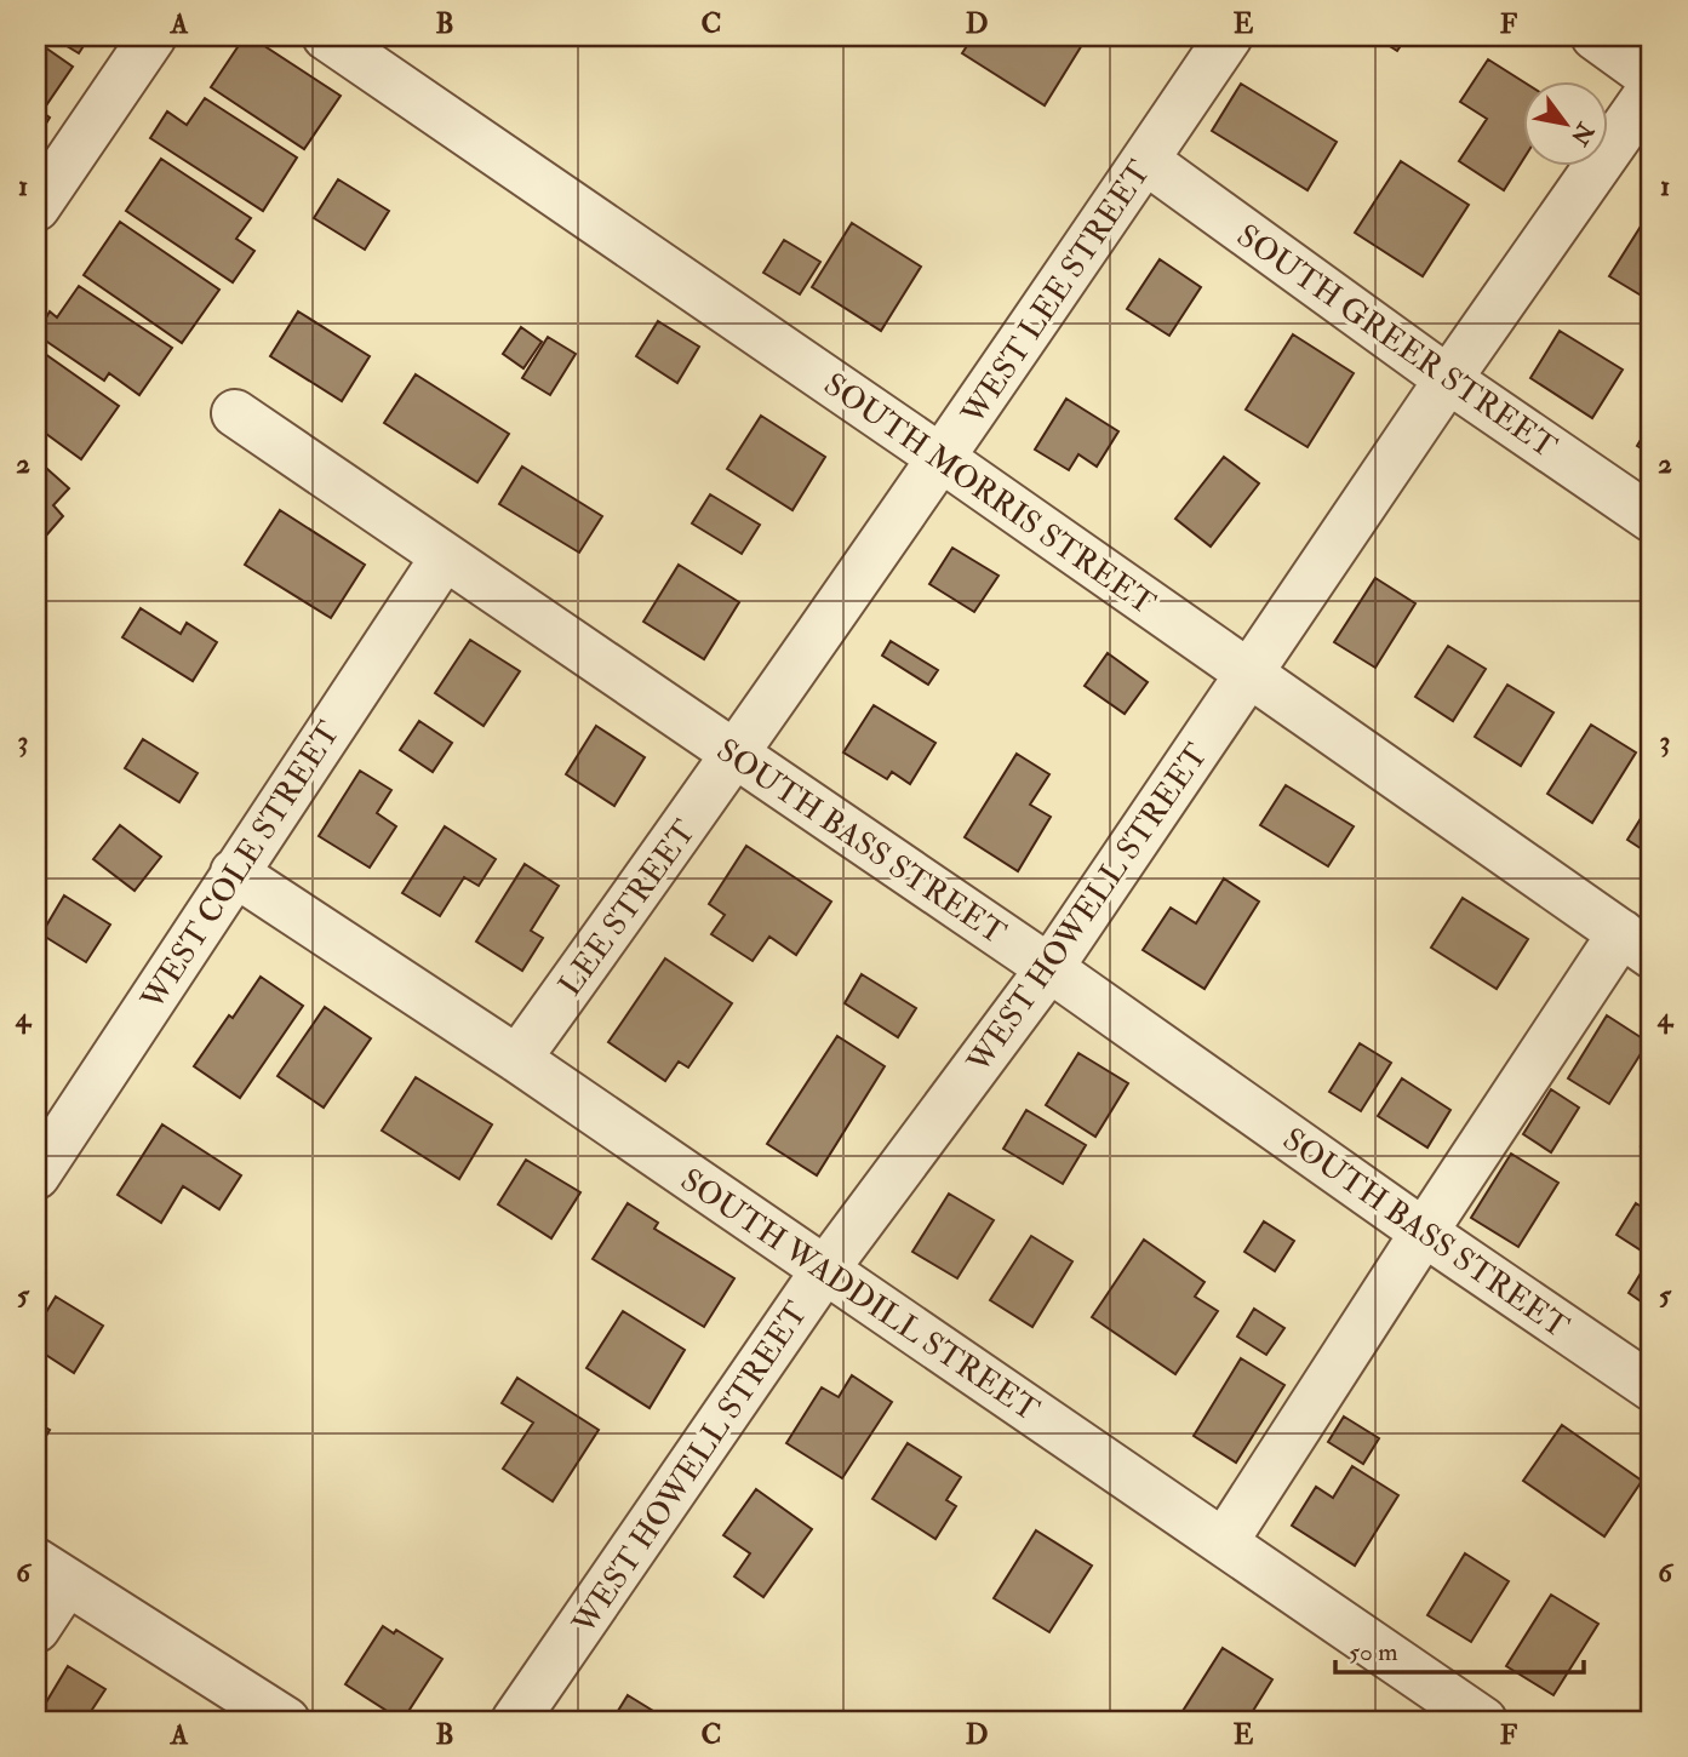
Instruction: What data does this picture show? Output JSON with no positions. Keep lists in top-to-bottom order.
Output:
{
  "streets": {
    "street": [
      "WEST LEE STREET",
      "SOUTH GREER STREET",
      "SOUTH MORRIS STREET",
      "SOUTH BASS STREET",
      "WEST COLE STREET",
      "LEE STREET",
      "WEST HOWELL STREET",
      "SOUTH WADDILL STREET"
    ]
  },
  "crossings": [
    ["WEST LEE STREET", "SOUTH GREER STREET"],
    ["WEST LEE STREET", "SOUTH MORRIS STREET"],
    ["WEST LEE STREET", "SOUTH BASS STREET"],
    ["WEST LEE STREET", "LEE STREET"],
    ["SOUTH GREER STREET", "WEST HOWELL STREET"],
    ["SOUTH MORRIS STREET", "WEST HOWELL STREET"],
    ["SOUTH BASS STREET", "WEST COLE STREET"],
    ["SOUTH BASS STREET", "LEE STREET"],
    ["SOUTH BASS STREET", "WEST HOWELL STREET"],
    ["WEST COLE STREET", "SOUTH WADDILL STREET"],
    ["LEE STREET", "SOUTH WADDILL STREET"],
    ["WEST HOWELL STREET", "SOUTH WADDILL STREET"]
  ],
  "scale_bar": "50 m",
  "north": "bottom right",
  "grid": {
    "columns": [
      "A",
      "B",
      "C",
      "D",
      "E",
      "F"
    ],
    "rows": [
      "1",
      "2",
      "3",
      "4",
      "5",
      "6"
    ]
  }
}
